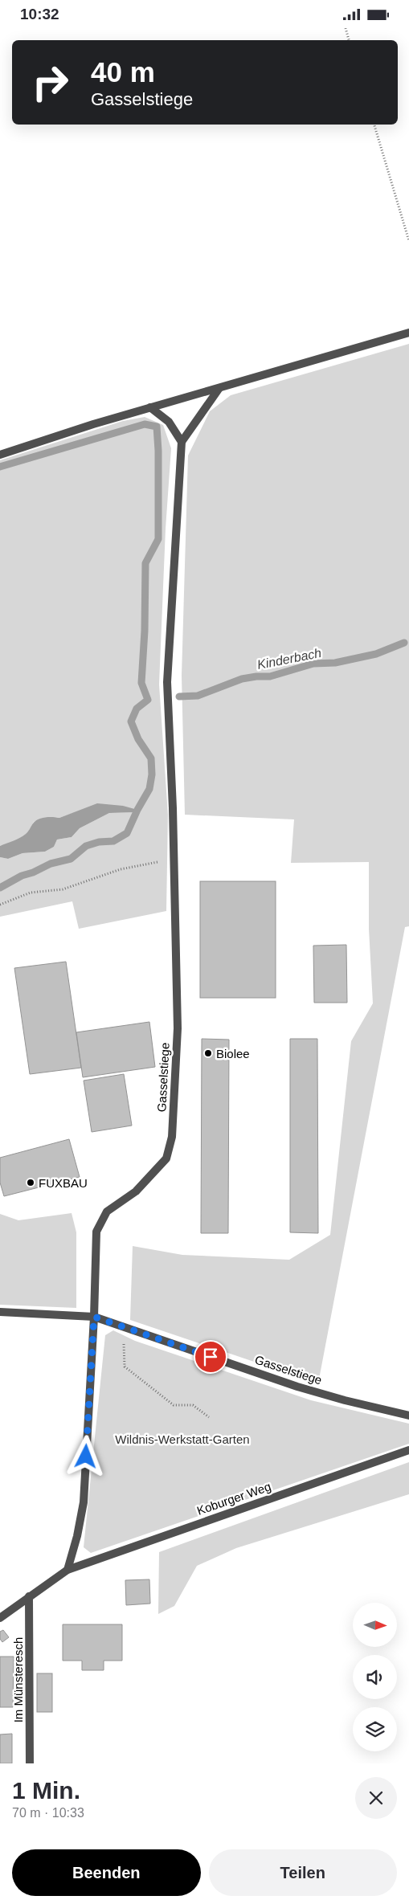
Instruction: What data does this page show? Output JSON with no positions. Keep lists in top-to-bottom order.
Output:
{
  "streets": {
    "street": ["Gasselstiege", "Koburger Weg", "Im Münsteresch"]
  },
  "crossings": [
    ["Koburger Weg", "Im Münsteresch"]
  ],
  "water": ["Kinderbach"],
  "parks": ["Wildnis-Werkstatt-Garten"],
  "places": ["Biolee", "FUXBAU"],
  "north": "right",
  "page": {
    "status": "10:32",
    "turn": ["40 m", "Gasselstiege"],
    "heading": ["1 Min.", "70 m · 10:33"],
    "buttons": ["Beenden", "Teilen"]
  }
}
